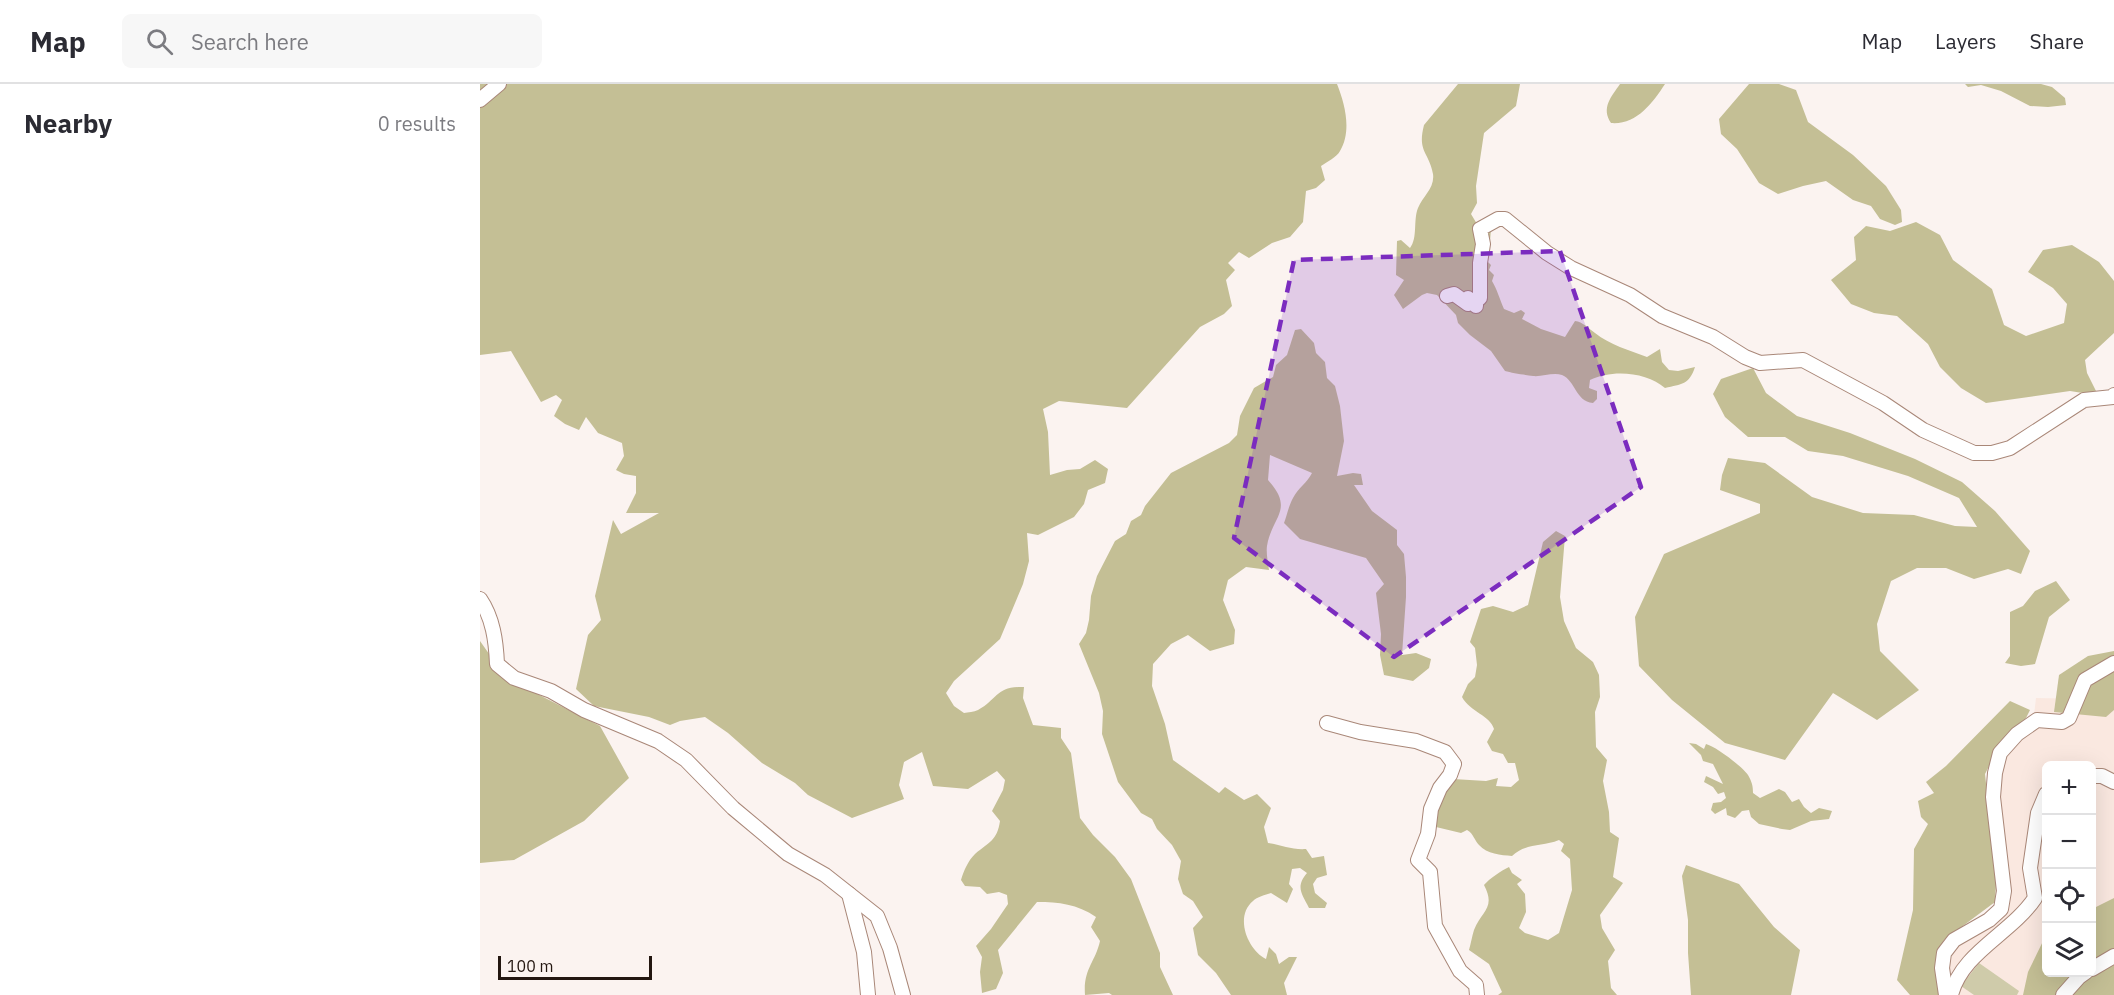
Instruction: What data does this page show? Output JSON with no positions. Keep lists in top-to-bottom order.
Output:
{
  "scale_bar": "100 m",
  "page": {
    "header": "Map",
    "search": "Search here",
    "nav": ["Map", "Layers", "Share"],
    "heading": ["Nearby", "0 results"],
    "map_buttons": ["+", "−"],
    "scale": "100 m"
  }
}
